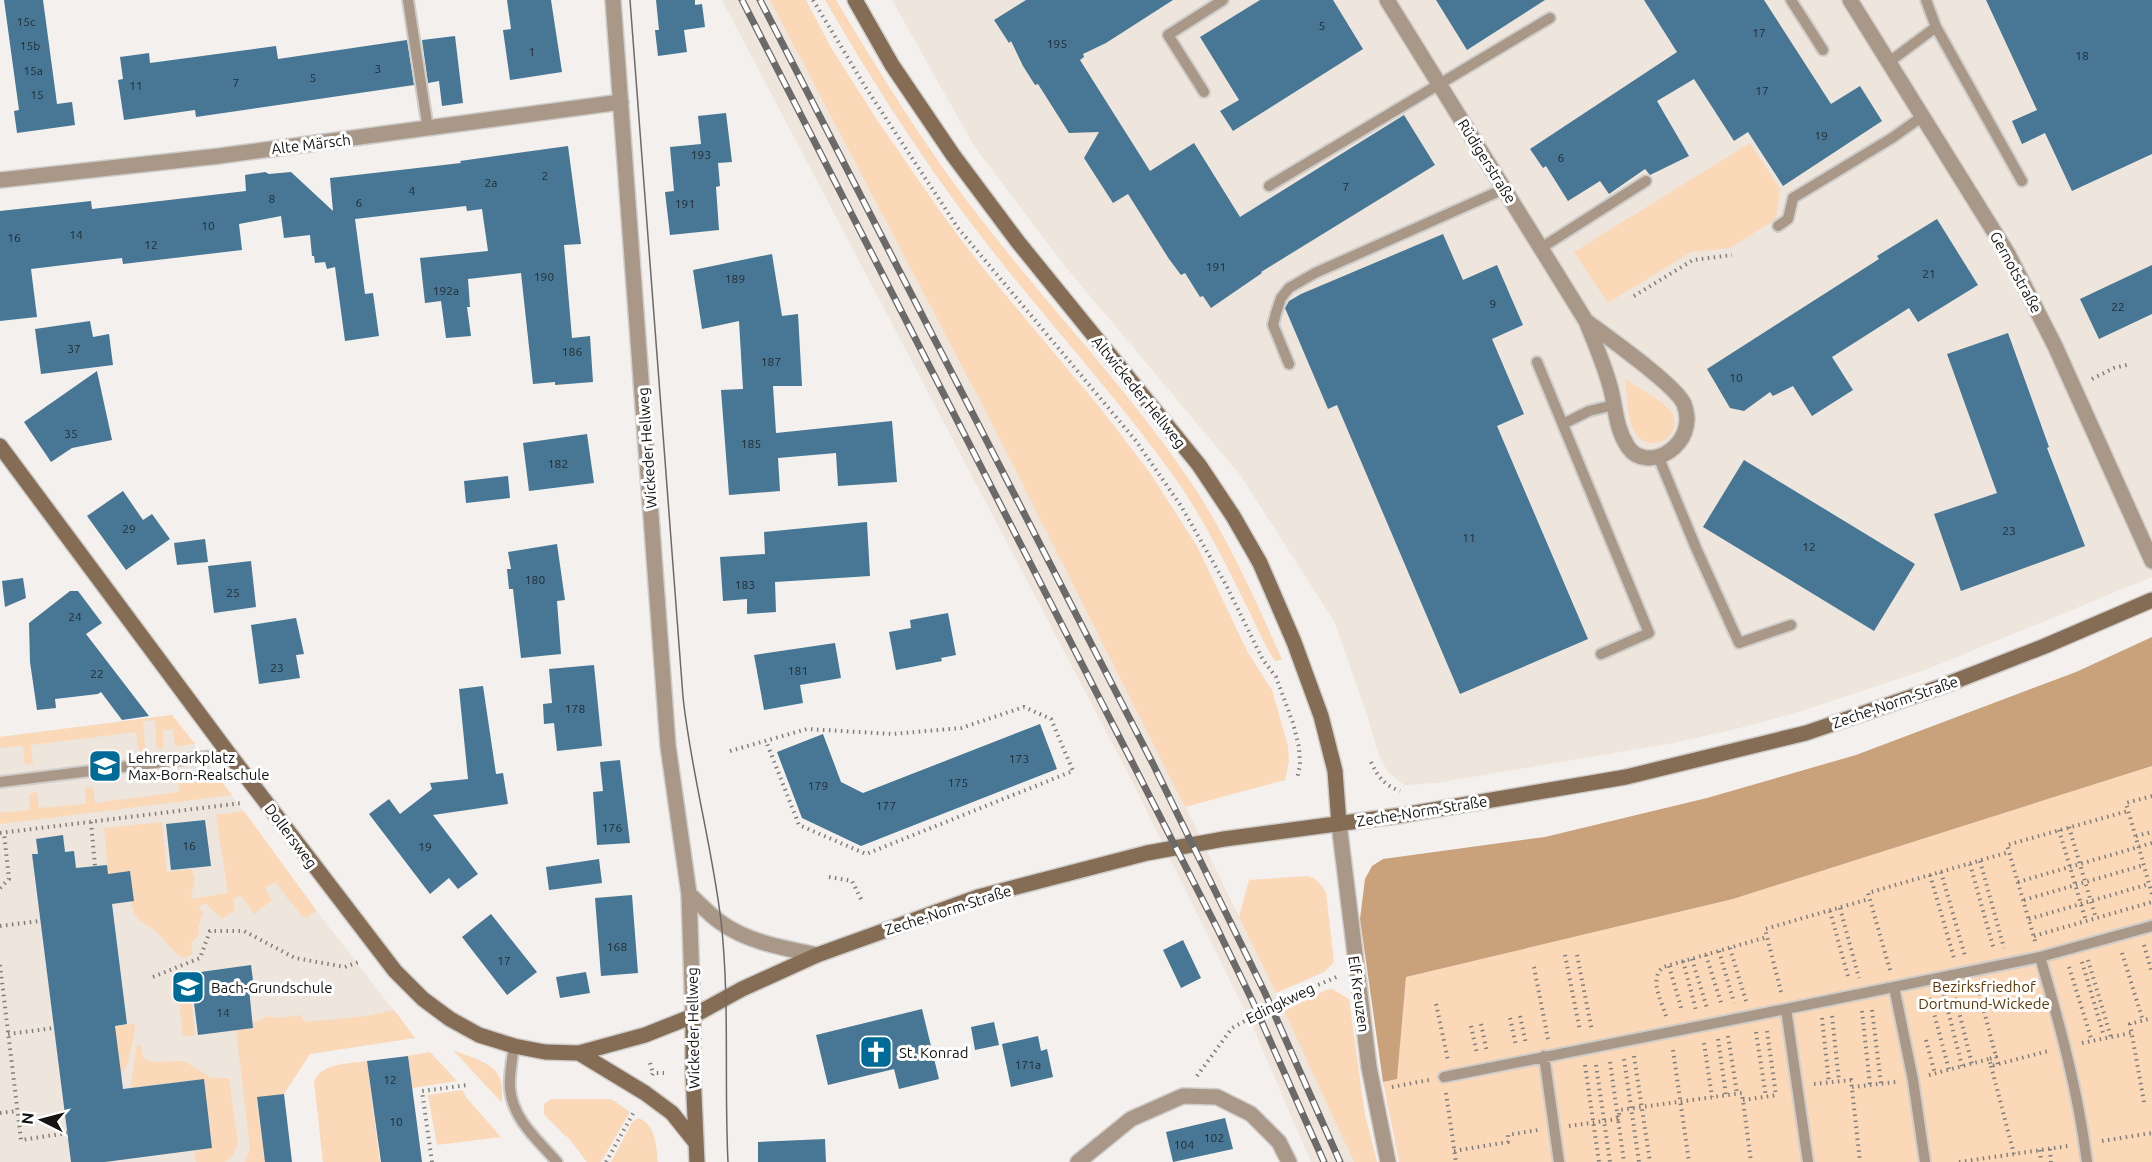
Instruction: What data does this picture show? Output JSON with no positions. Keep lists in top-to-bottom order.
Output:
{
  "streets": {
    "main road": [
      "Altwickeder Hellweg",
      "Wickeder Hellweg",
      "Zeche-Norm-Straße",
      "Dollersweg"
    ],
    "street": [
      "Alte Märsch",
      "Rüdigerstraße",
      "Gernotstraße",
      "Elf Kreuzen"
    ],
    "path": ["Edingkweg"]
  },
  "crossings": [
    ["Alte Märsch", "Wickeder Hellweg"],
    ["Altwickeder Hellweg", "Zeche-Norm-Straße"],
    ["Altwickeder Hellweg", "Elf Kreuzen"],
    ["Wickeder Hellweg", "Zeche-Norm-Straße"],
    ["Wickeder Hellweg", "Dollersweg"],
    ["Zeche-Norm-Straße", "Dollersweg"],
    ["Zeche-Norm-Straße", "Elf Kreuzen"],
    ["Elf Kreuzen", "Edingkweg"]
  ],
  "parks": ["Bezirksfriedhof Dortmund-Wickede"],
  "places": {
    "school or university": ["Lehrerparkplatz Max-Born-Realschule", "Bach-Grundschule"],
    "church": ["St. Konrad"]
  },
  "house_numbers": [
    "15c",
    "5",
    "17",
    "195",
    "15b",
    "1",
    "18",
    "3",
    "15a",
    "5",
    "7",
    "11",
    "17",
    "15",
    "19",
    "193",
    "6",
    "2",
    "2a",
    "7",
    "4",
    "8",
    "6",
    "191",
    "10",
    "14",
    "16",
    "12",
    "191",
    "21",
    "190",
    "189",
    "192a",
    "9",
    "22",
    "37",
    "186",
    "187",
    "10",
    "35",
    "185",
    "182",
    "29",
    "23",
    "11",
    "12",
    "180",
    "183",
    "25",
    "24",
    "23",
    "181",
    "22",
    "178",
    "173",
    "175",
    "179",
    "177",
    "176",
    "16",
    "19",
    "168",
    "17",
    "14",
    "171a",
    "12",
    "10",
    "102",
    "104"
  ],
  "north": "left"
}
